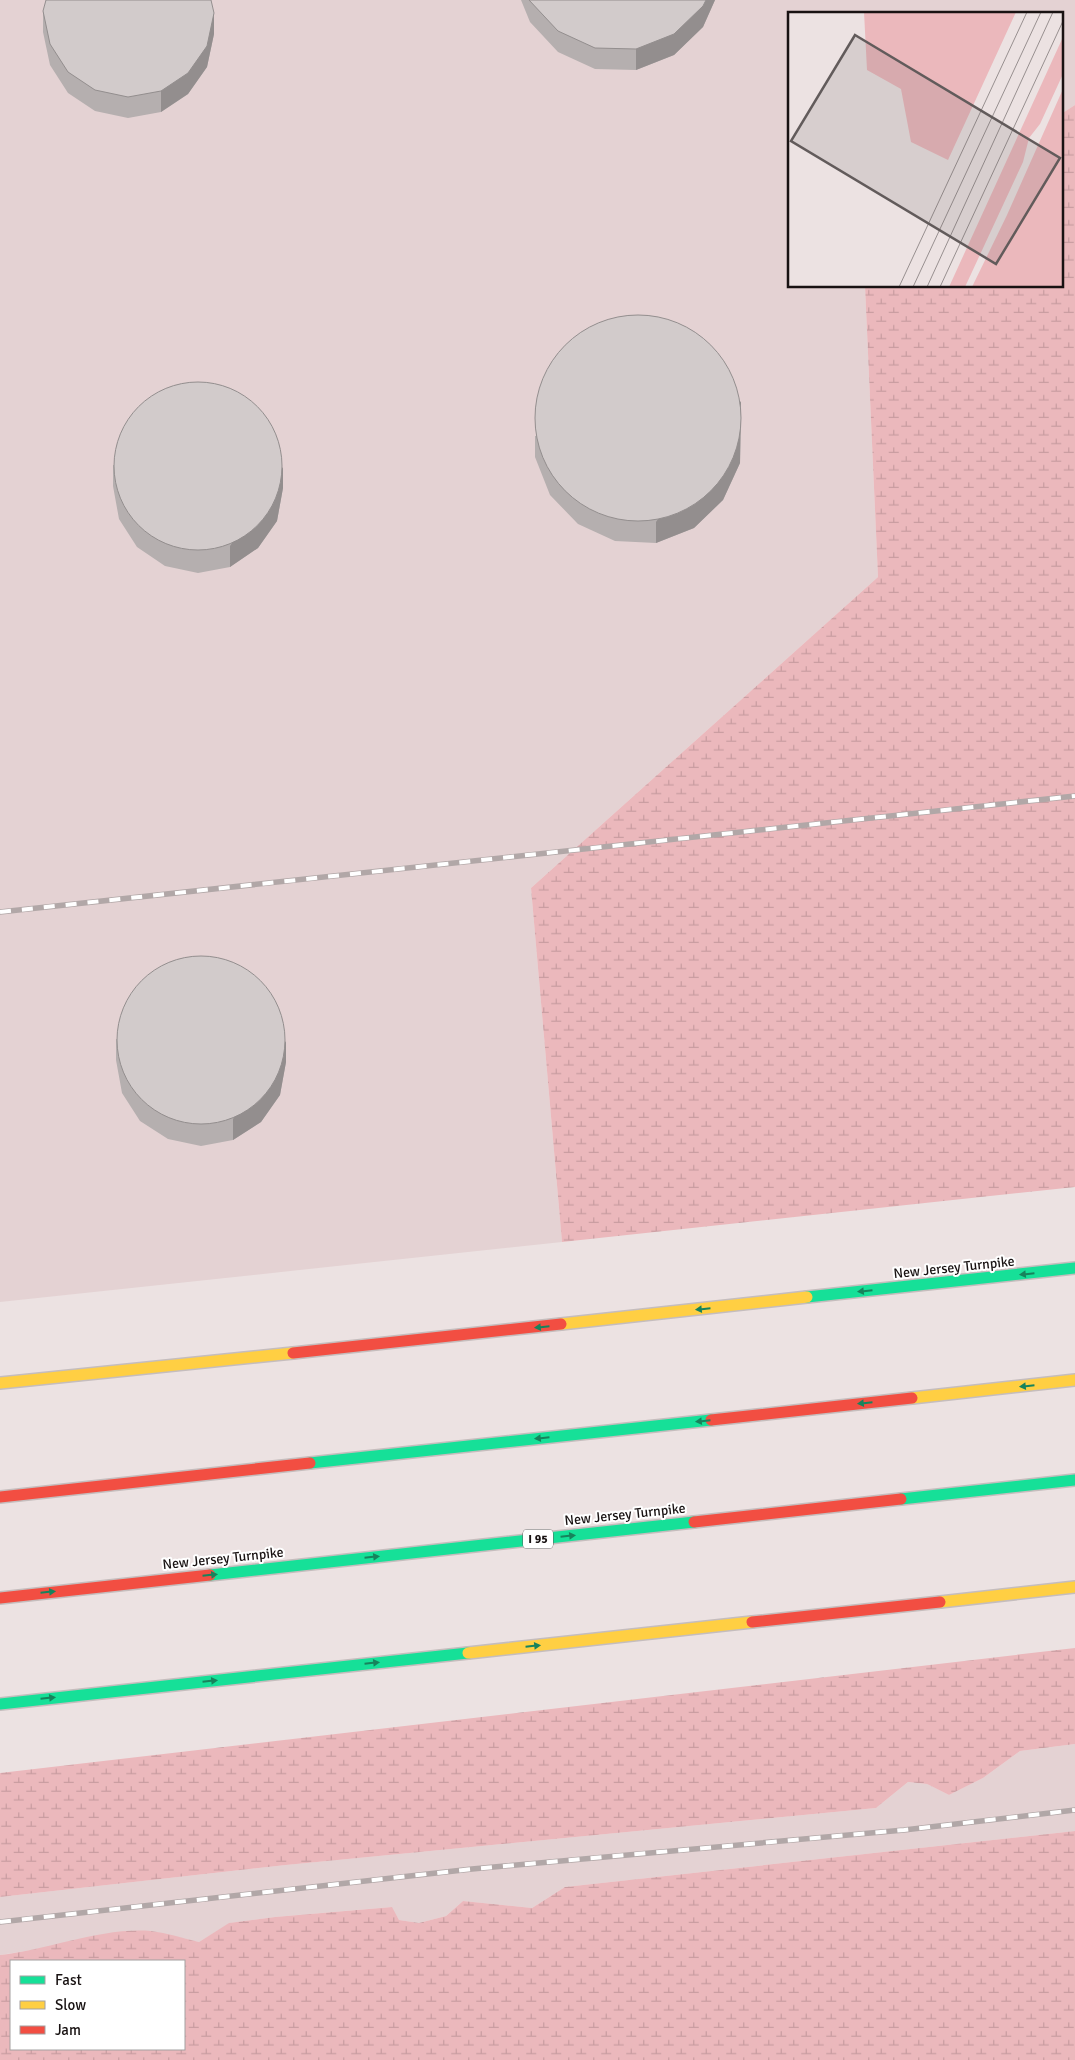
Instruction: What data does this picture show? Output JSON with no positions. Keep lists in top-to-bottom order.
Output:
{
  "streets": {
    "highway": ["New Jersey Turnpike", "I 95"]
  },
  "legend": ["Fast", "Slow", "Jam"]
}
